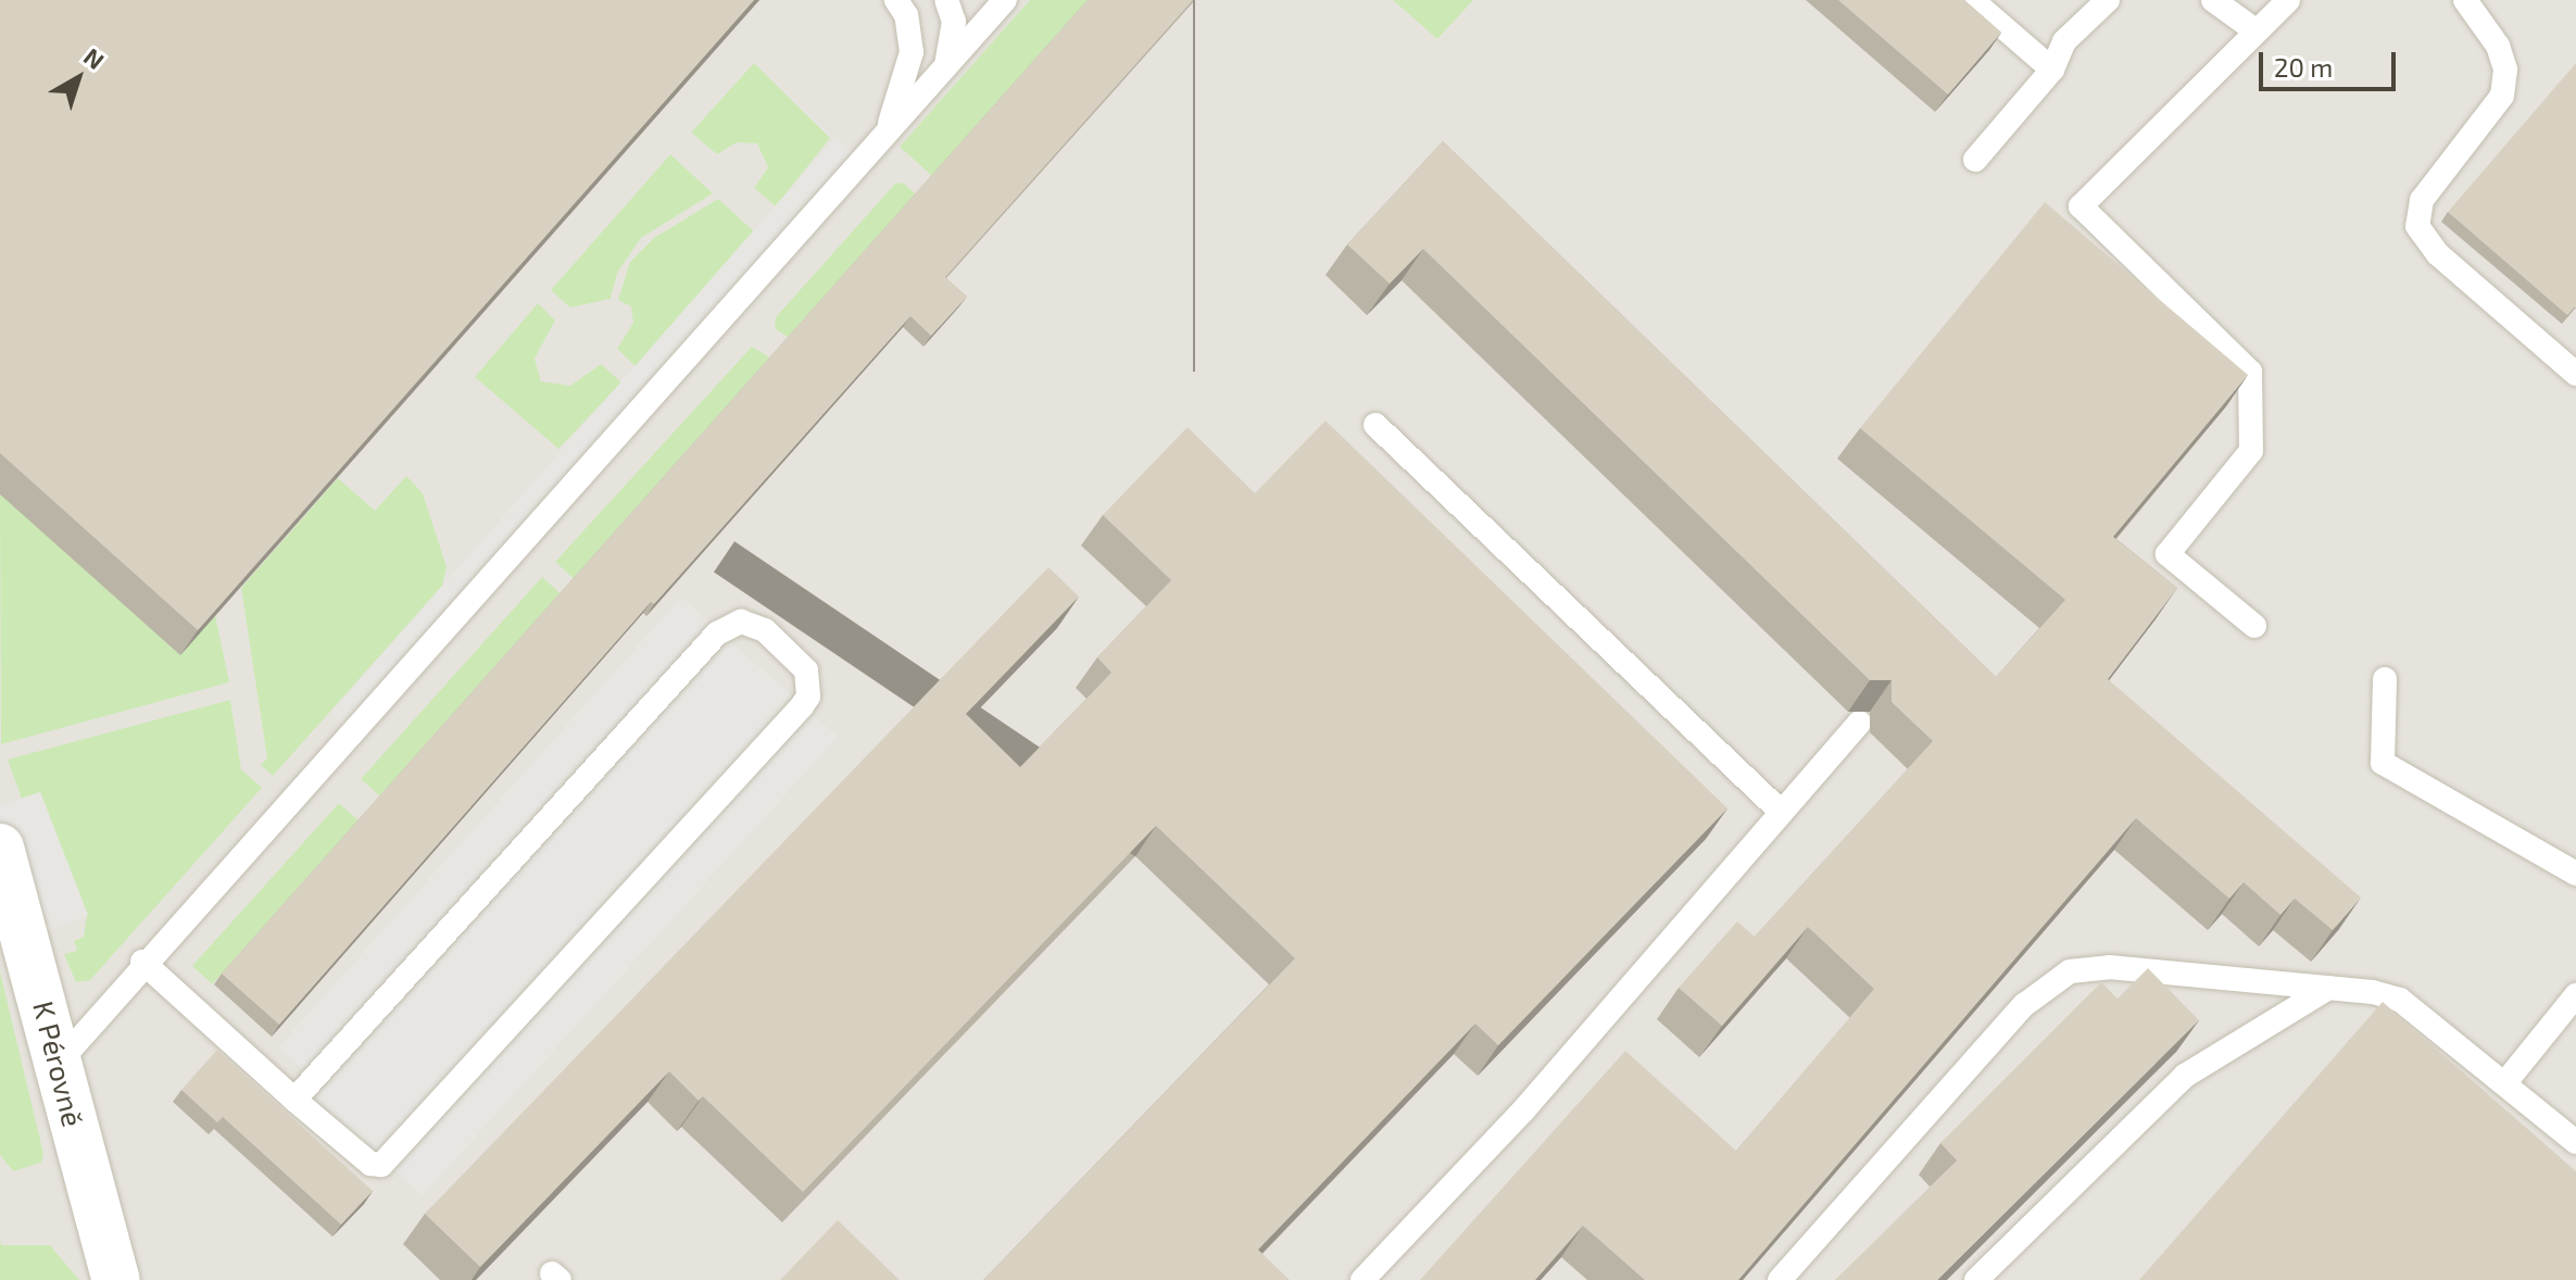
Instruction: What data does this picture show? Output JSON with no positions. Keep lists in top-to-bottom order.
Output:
{
  "streets": {
    "street": ["K Pérovně"]
  },
  "scale_bar": "20 m",
  "north": "top right"
}
